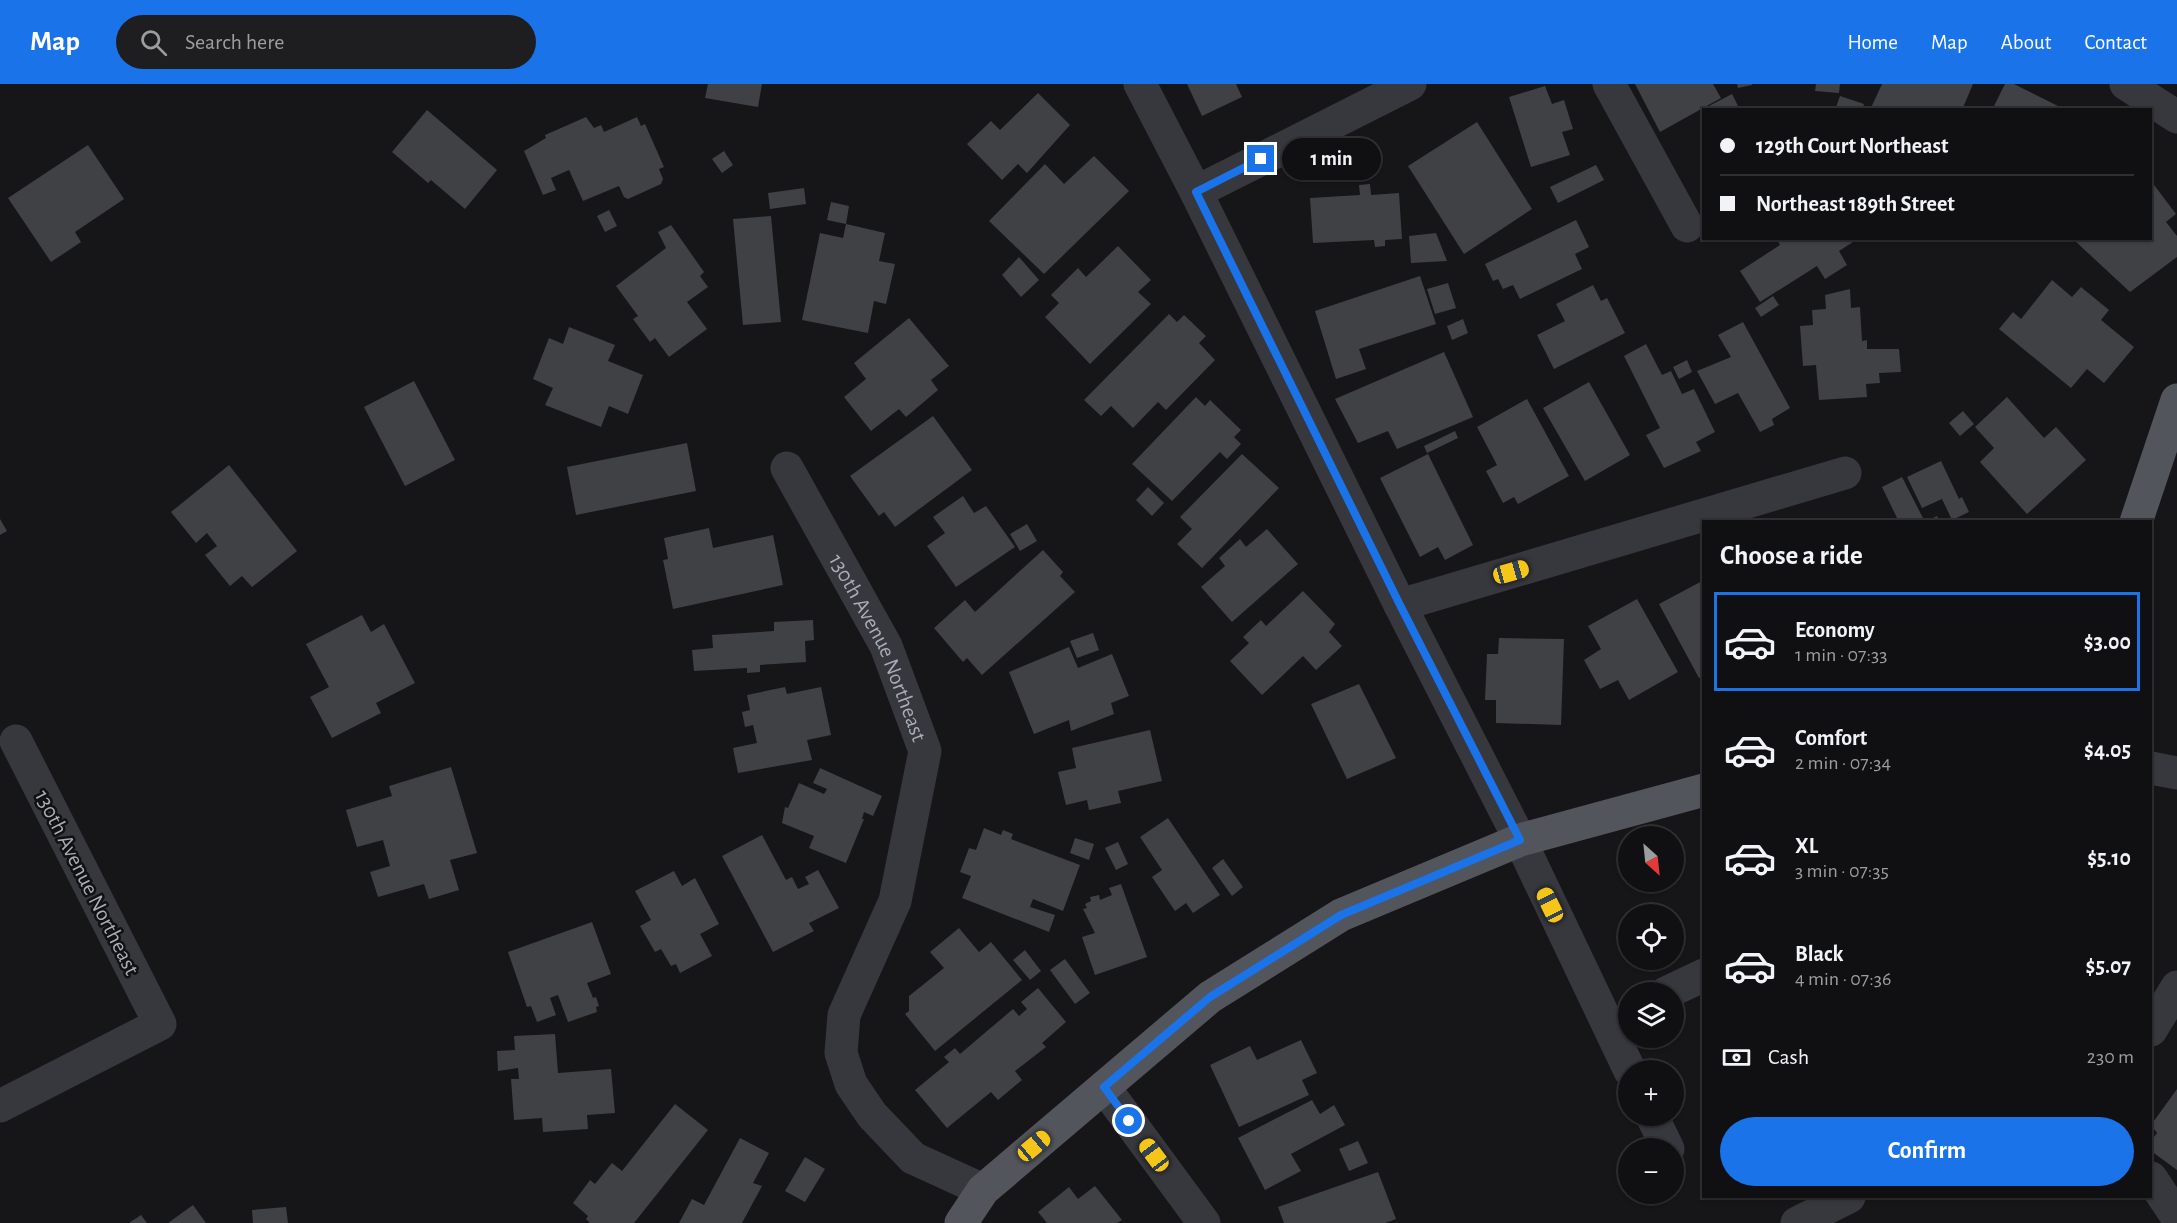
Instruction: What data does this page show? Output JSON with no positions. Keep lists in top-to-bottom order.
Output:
{
  "streets": {
    "street": ["130th Avenue Northeast"]
  },
  "north": "bottom right",
  "page": {
    "header": "Map",
    "search": "Search here",
    "nav": [
      "Home",
      "Map",
      "About",
      "Contact"
    ],
    "banner": ["129th Court Northeast", "Northeast 189th Street"],
    "bubble": "1 min",
    "heading": "Choose a ride",
    "list": [
      {
        "name": "Economy",
        "note": "1 min · 07:33",
        "value": "$3.00"
      },
      {
        "name": "Comfort",
        "note": "2 min · 07:34",
        "value": "$4.05"
      },
      {
        "name": "XL",
        "note": "3 min · 07:35",
        "value": "$5.10"
      },
      {
        "name": "Black",
        "note": "4 min · 07:36",
        "value": "$5.07"
      }
    ],
    "map_buttons": ["+", "−"],
    "pay": ["Cash", "230 m"],
    "buttons": "Confirm"
  }
}
